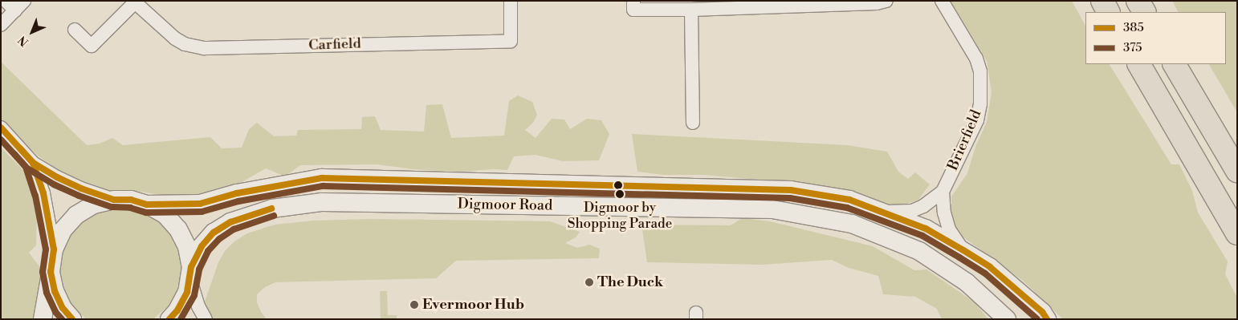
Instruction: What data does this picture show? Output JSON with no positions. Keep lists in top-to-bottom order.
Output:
{
  "streets": {
    "street": ["Carfield", "Brierfield", "Digmoor Road"]
  },
  "crossings": [
    ["Brierfield", "Digmoor Road"]
  ],
  "places": ["Digmoor by Shopping Parade", "The Duck", "Evermoor Hub"],
  "lines": ["transit line 385", "transit line 375"],
  "legend": ["385", "375"],
  "north": "bottom left"
}
